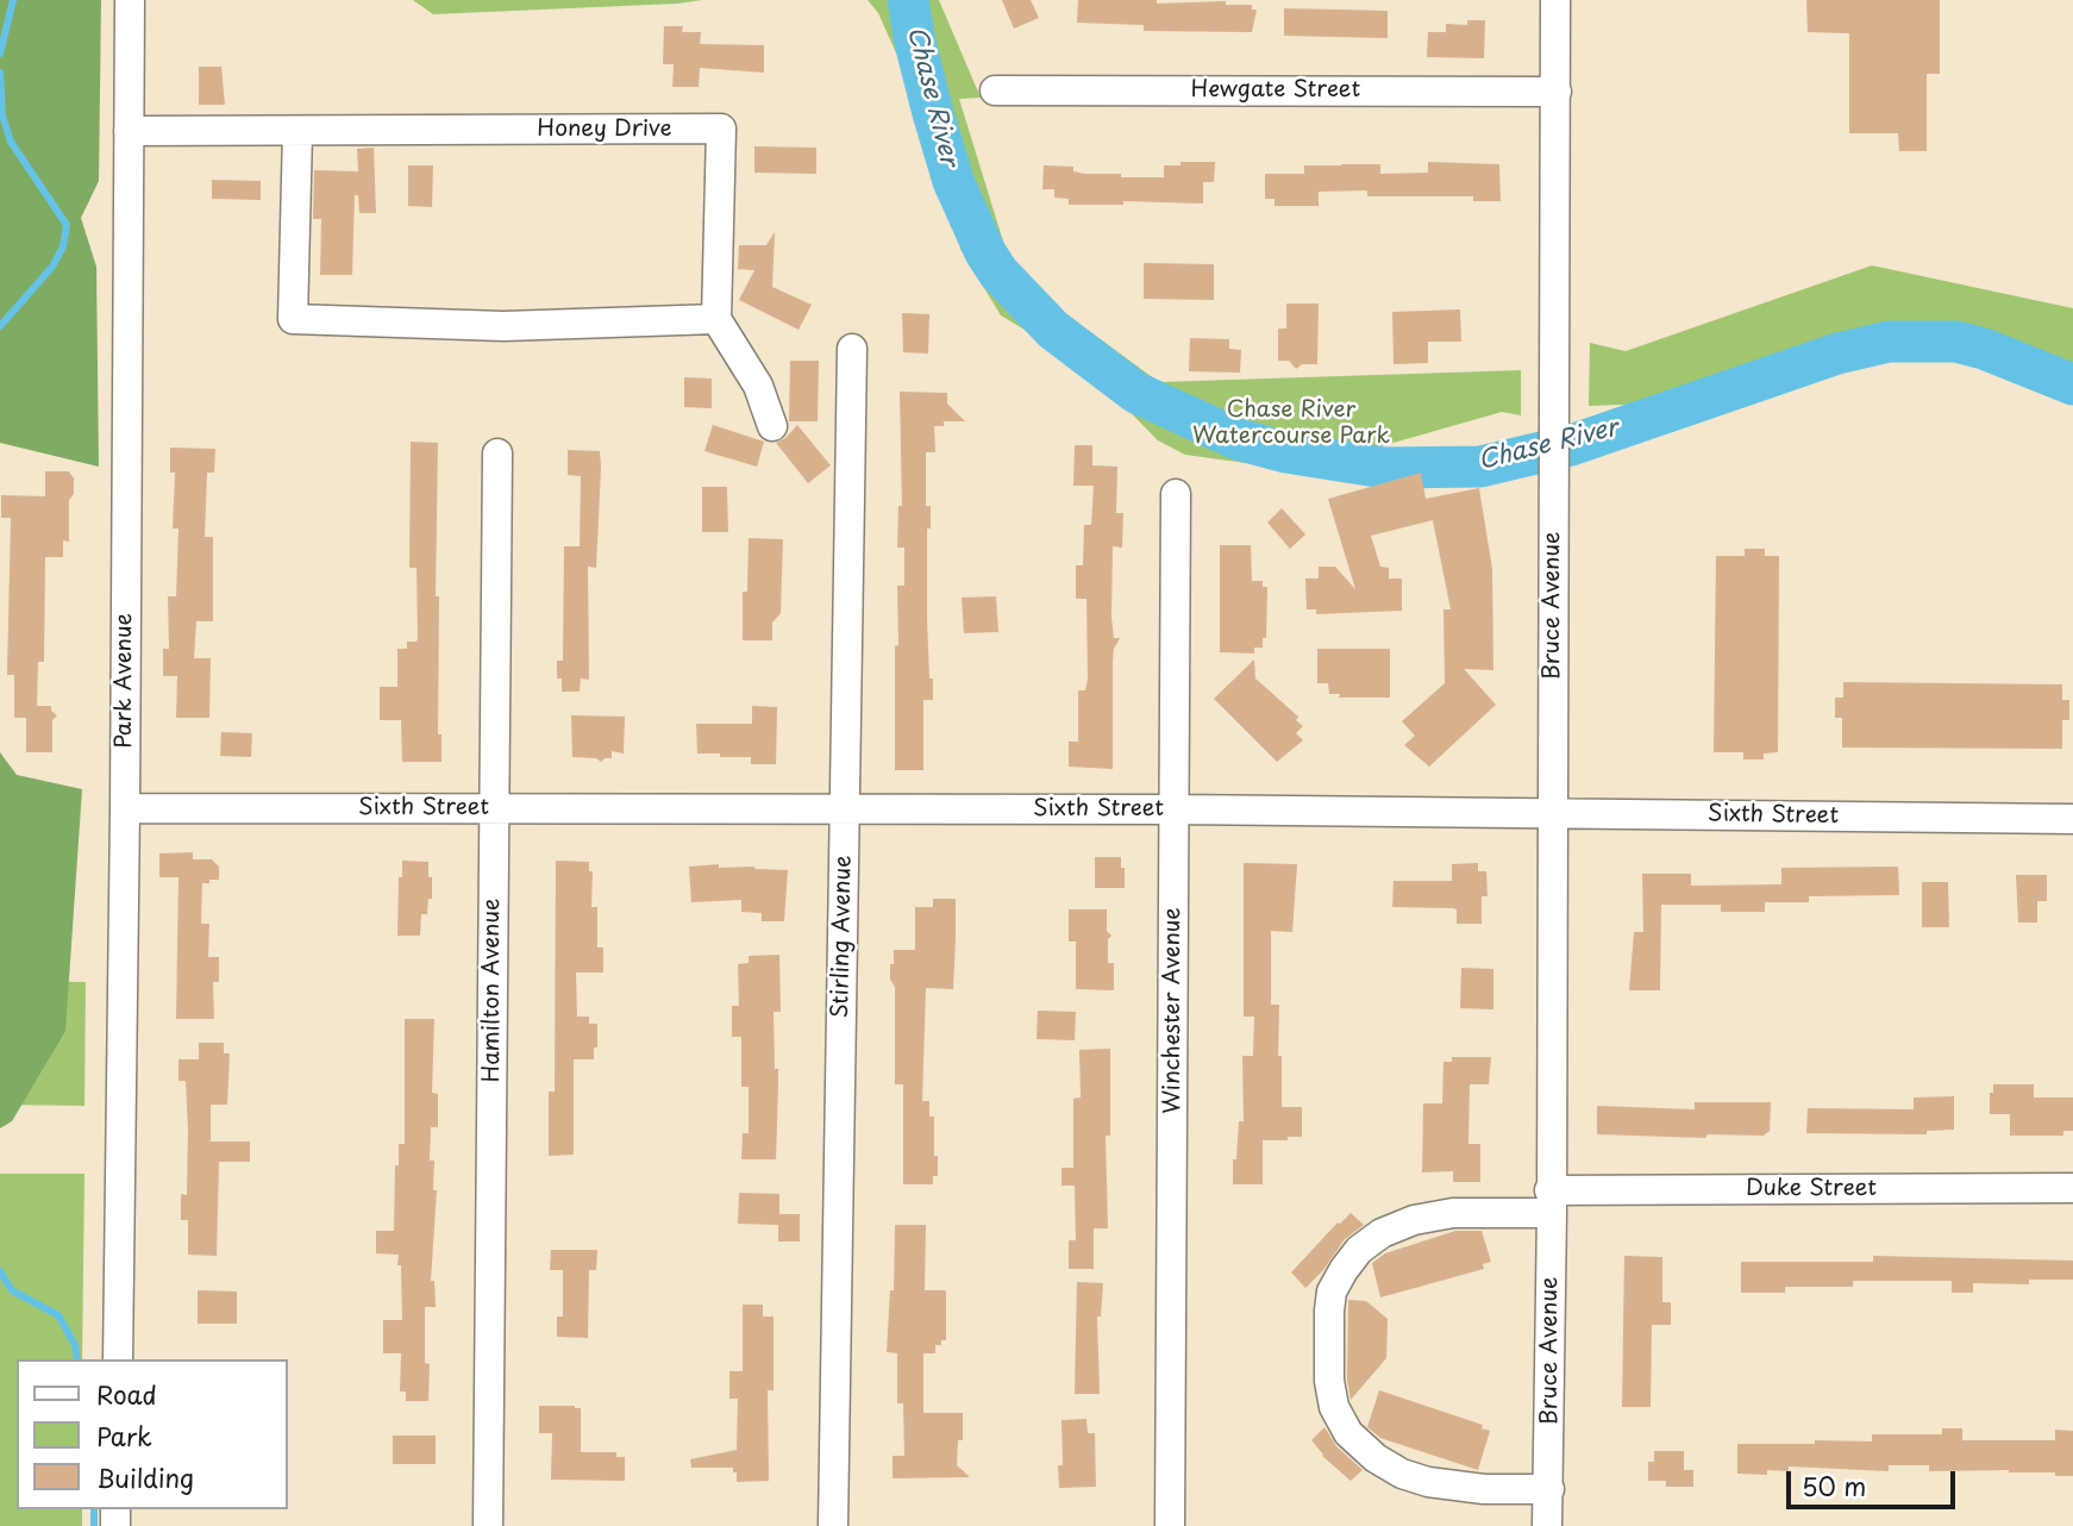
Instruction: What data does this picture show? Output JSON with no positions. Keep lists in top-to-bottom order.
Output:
{
  "streets": {
    "street": [
      "Hewgate Street",
      "Honey Drive",
      "Bruce Avenue",
      "Park Avenue",
      "Sixth Street",
      "Stirling Avenue",
      "Hamilton Avenue",
      "Winchester Avenue",
      "Duke Street"
    ]
  },
  "crossings": [
    ["Hewgate Street", "Bruce Avenue"],
    ["Honey Drive", "Park Avenue"],
    ["Bruce Avenue", "Sixth Street"],
    ["Bruce Avenue", "Duke Street"],
    ["Park Avenue", "Sixth Street"],
    ["Sixth Street", "Stirling Avenue"],
    ["Sixth Street", "Hamilton Avenue"],
    ["Sixth Street", "Winchester Avenue"]
  ],
  "water": ["Chase River"],
  "parks": ["Chase River Watercourse Park"],
  "legend": ["Road", "Park", "Building"],
  "scale_bar": "50 m"
}
